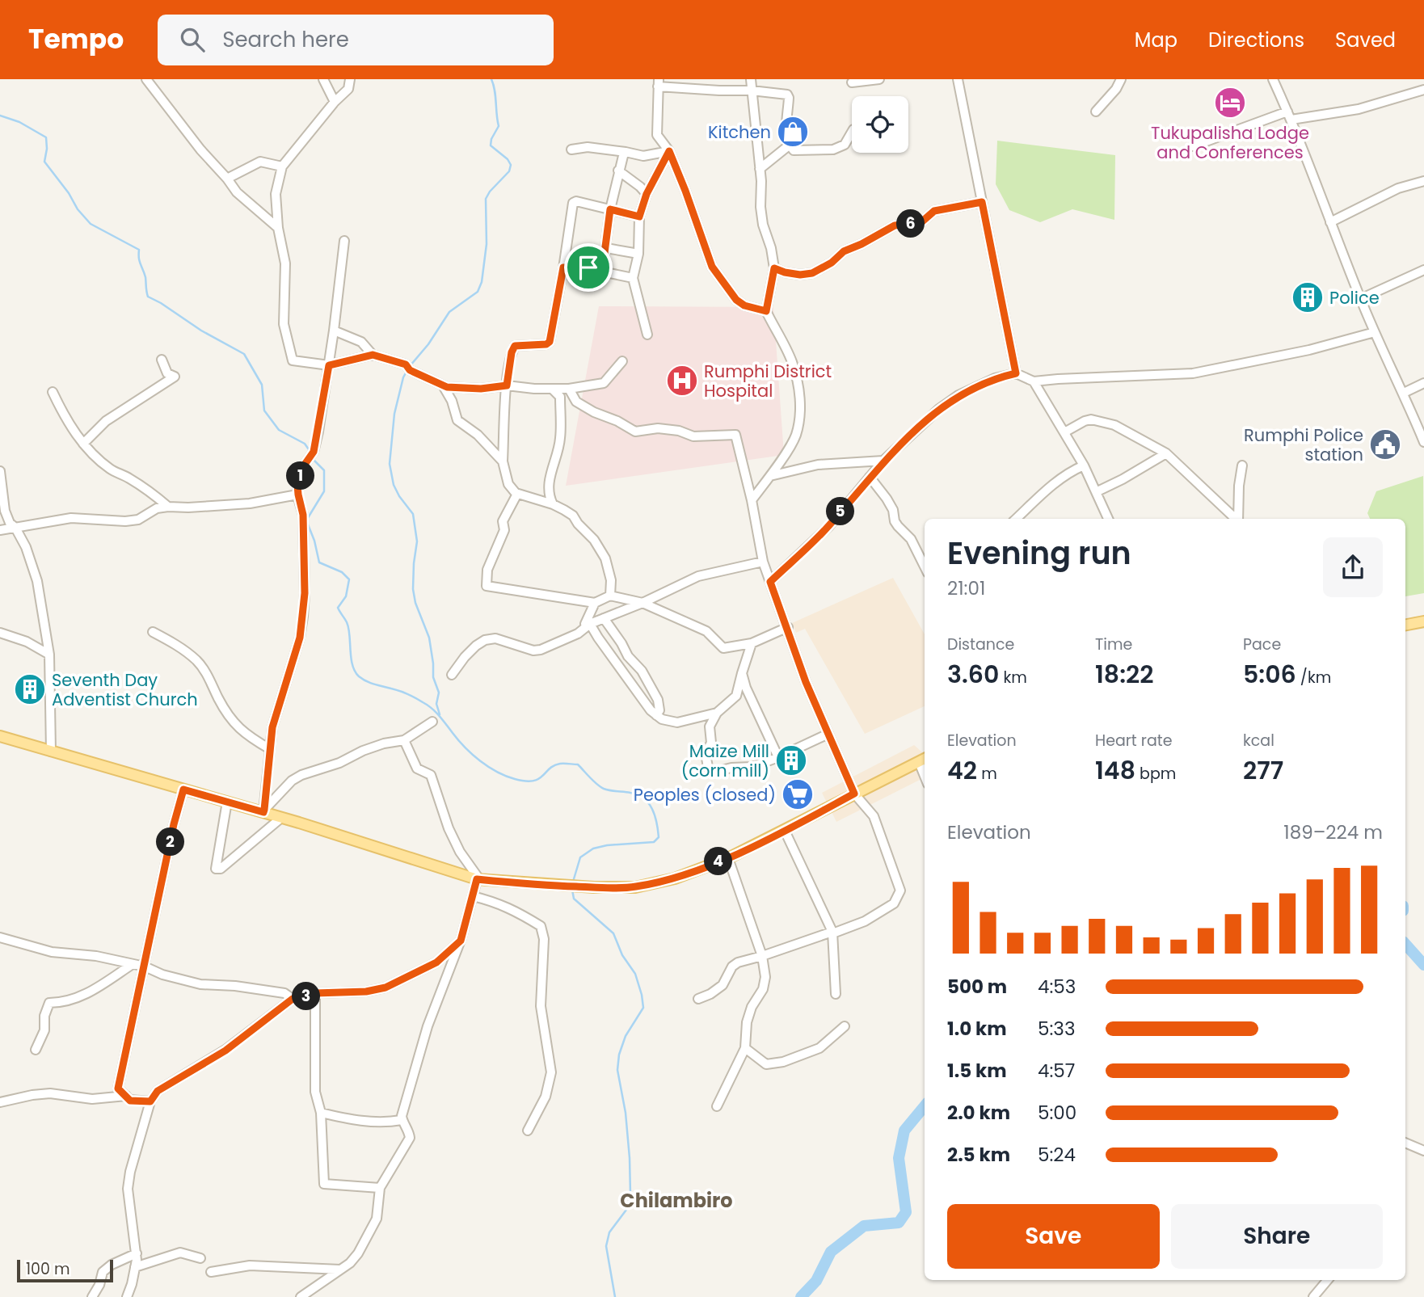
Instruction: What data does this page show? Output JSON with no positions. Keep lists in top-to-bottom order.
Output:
{
  "districts": ["Chilambiro"],
  "places": {
    "hotel": ["Tukupalisha Lodge and Conferences"],
    "shop": ["Kitchen"],
    "building": ["Police", "Seventh Day Adventist Church", "Maize Mill (corn mill)"],
    "hospital": ["Rumphi District Hospital"],
    "public building": ["Rumphi Police station"],
    "supermarket": ["Peoples (closed)"]
  },
  "scale_bar": "100 m",
  "page": {
    "header": "Tempo",
    "search": "Search here",
    "nav": ["Map", "Directions", "Saved"],
    "pins": [
      "6",
      "1",
      "5",
      "2",
      "4",
      "3"
    ],
    "heading": ["Evening run", "21:01"],
    "stats": [
      ["Distance", "3.60 km"],
      ["Time", "18:22"],
      ["Pace", "5:06 /km"],
      ["Elevation", "42 m"],
      ["Heart rate", "148 bpm"],
      ["kcal", "277"]
    ],
    "chart": ["Elevation", "189–224 m"],
    "list": [
      {
        "name": "500 m",
        "note": "4:53"
      },
      {
        "name": "1.0 km",
        "note": "5:33"
      },
      {
        "name": "1.5 km",
        "note": "4:57"
      },
      {
        "name": "2.0 km",
        "note": "5:00"
      },
      {
        "name": "2.5 km",
        "note": "5:24"
      }
    ],
    "buttons": ["Save", "Share"],
    "scale": "100 m"
  }
}
